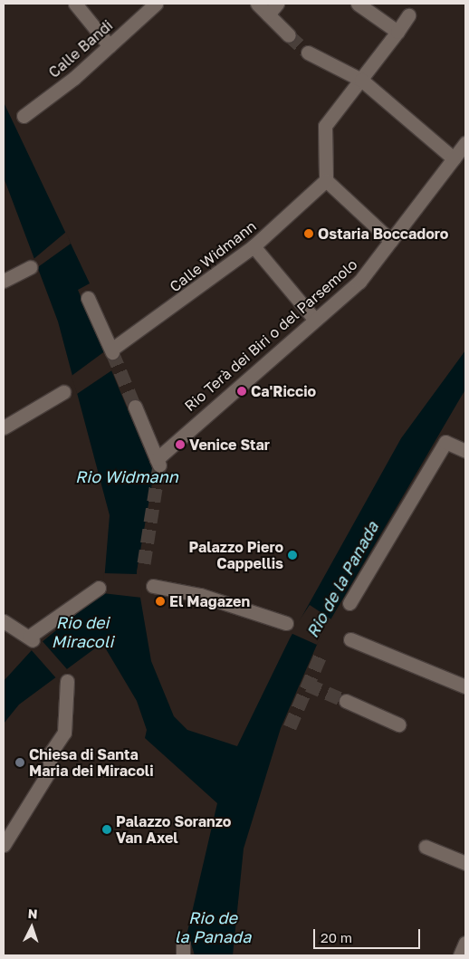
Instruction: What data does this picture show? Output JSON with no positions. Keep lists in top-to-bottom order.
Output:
{
  "streets": {
    "street": ["Calle Bandi", "Calle Widmann", "Rio Terà dei Biri o del Parsemolo"]
  },
  "water": ["Rio Widmann", "Rio de la Panada", "Rio dei Miracoli"],
  "places": [
    "Ostaria Boccadoro",
    "Ca'Riccio",
    "Venice Star",
    "Palazzo Piero Cappellis",
    "El Magazen",
    "Chiesa di Santa Maria dei Miracoli",
    "Palazzo Soranzo Van Axel"
  ],
  "scale_bar": "20 m",
  "north": "top"
}
